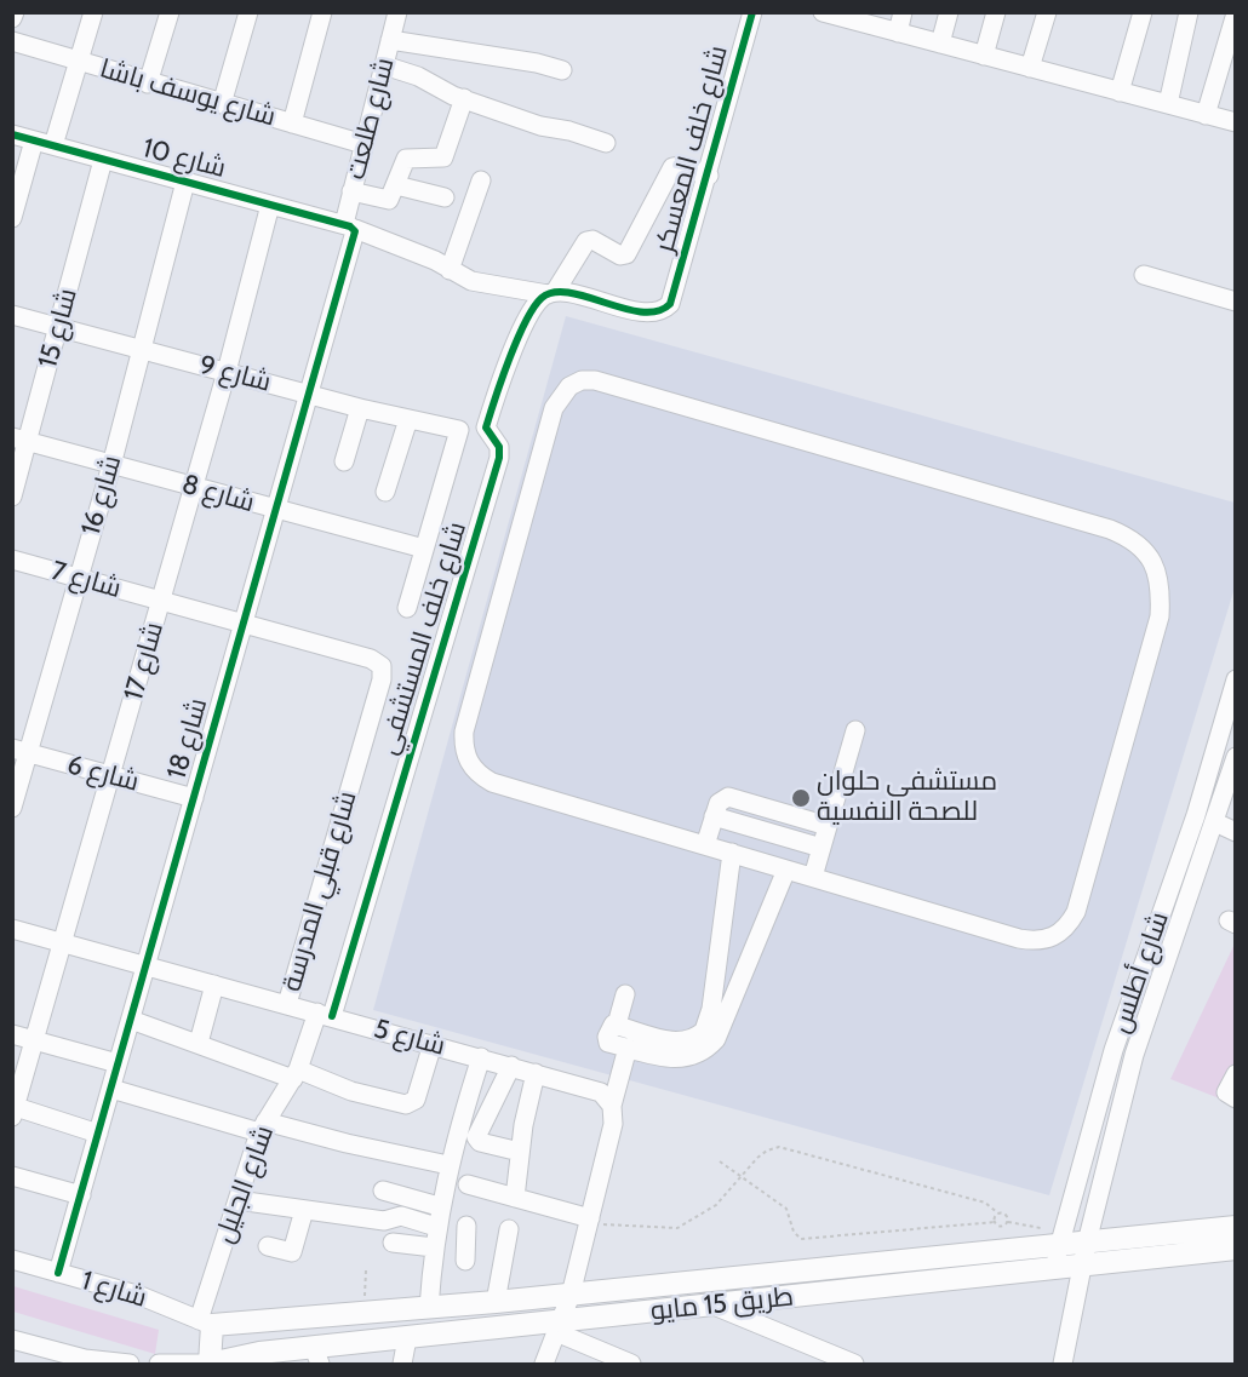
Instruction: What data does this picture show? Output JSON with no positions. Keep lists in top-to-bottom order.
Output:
{
  "streets": {
    "main road": ["طريق 15 مايو"],
    "street": [
      "شارع يوسف باشا",
      "شارع طلعت",
      "شارع خلف المعسكر",
      "شارع 10",
      "شارع 15",
      "شارع 9",
      "شارع 8",
      "شارع 16",
      "شارع 7",
      "شارع خلف المستشفي",
      "شارع 17",
      "شارع 18",
      "شارع 6",
      "شارع قبلي المدرسة",
      "شارع أطلس",
      "شارع 5",
      "شارع الجليل",
      "شارع 1"
    ]
  },
  "crossings": [
    ["شارع يوسف باشا", "شارع طلعت"],
    ["شارع طلعت", "شارع 10"],
    ["شارع طلعت", "شارع 18"],
    ["شارع خلف المعسكر", "شارع 10"],
    ["شارع خلف المعسكر", "شارع خلف المستشفي"],
    ["شارع 10", "شارع 15"],
    ["شارع 10", "شارع 16"],
    ["شارع 10", "شارع خلف المستشفي"],
    ["شارع 10", "شارع 17"],
    ["شارع 10", "شارع 18"],
    ["شارع 15", "شارع 9"],
    ["شارع 15", "شارع 8"],
    ["شارع 9", "شارع 8"],
    ["شارع 9", "شارع 16"],
    ["شارع 9", "شارع 17"],
    ["شارع 9", "شارع 18"],
    ["شارع 8", "شارع 16"],
    ["شارع 8", "شارع 17"],
    ["شارع 8", "شارع 18"],
    ["شارع 16", "شارع 7"],
    ["شارع 16", "شارع 6"],
    ["شارع 7", "شارع 17"],
    ["شارع 7", "شارع 18"],
    ["شارع 7", "شارع قبلي المدرسة"],
    ["شارع خلف المستشفي", "شارع 5"],
    ["شارع خلف المستشفي", "شارع الجليل"],
    ["شارع 17", "شارع 6"],
    ["شارع 17", "شارع 5"],
    ["شارع 18", "شارع 6"],
    ["شارع 18", "شارع 5"],
    ["شارع 18", "شارع 1"],
    ["شارع قبلي المدرسة", "شارع 5"],
    ["شارع أطلس", "طريق 15 مايو"],
    ["شارع 5", "شارع الجليل"],
    ["شارع الجليل", "شارع 1"],
    ["شارع الجليل", "طريق 15 مايو"],
    ["شارع 1", "طريق 15 مايو"]
  ],
  "places": ["مستشفي حلوان للصحة النفسية"]
}
